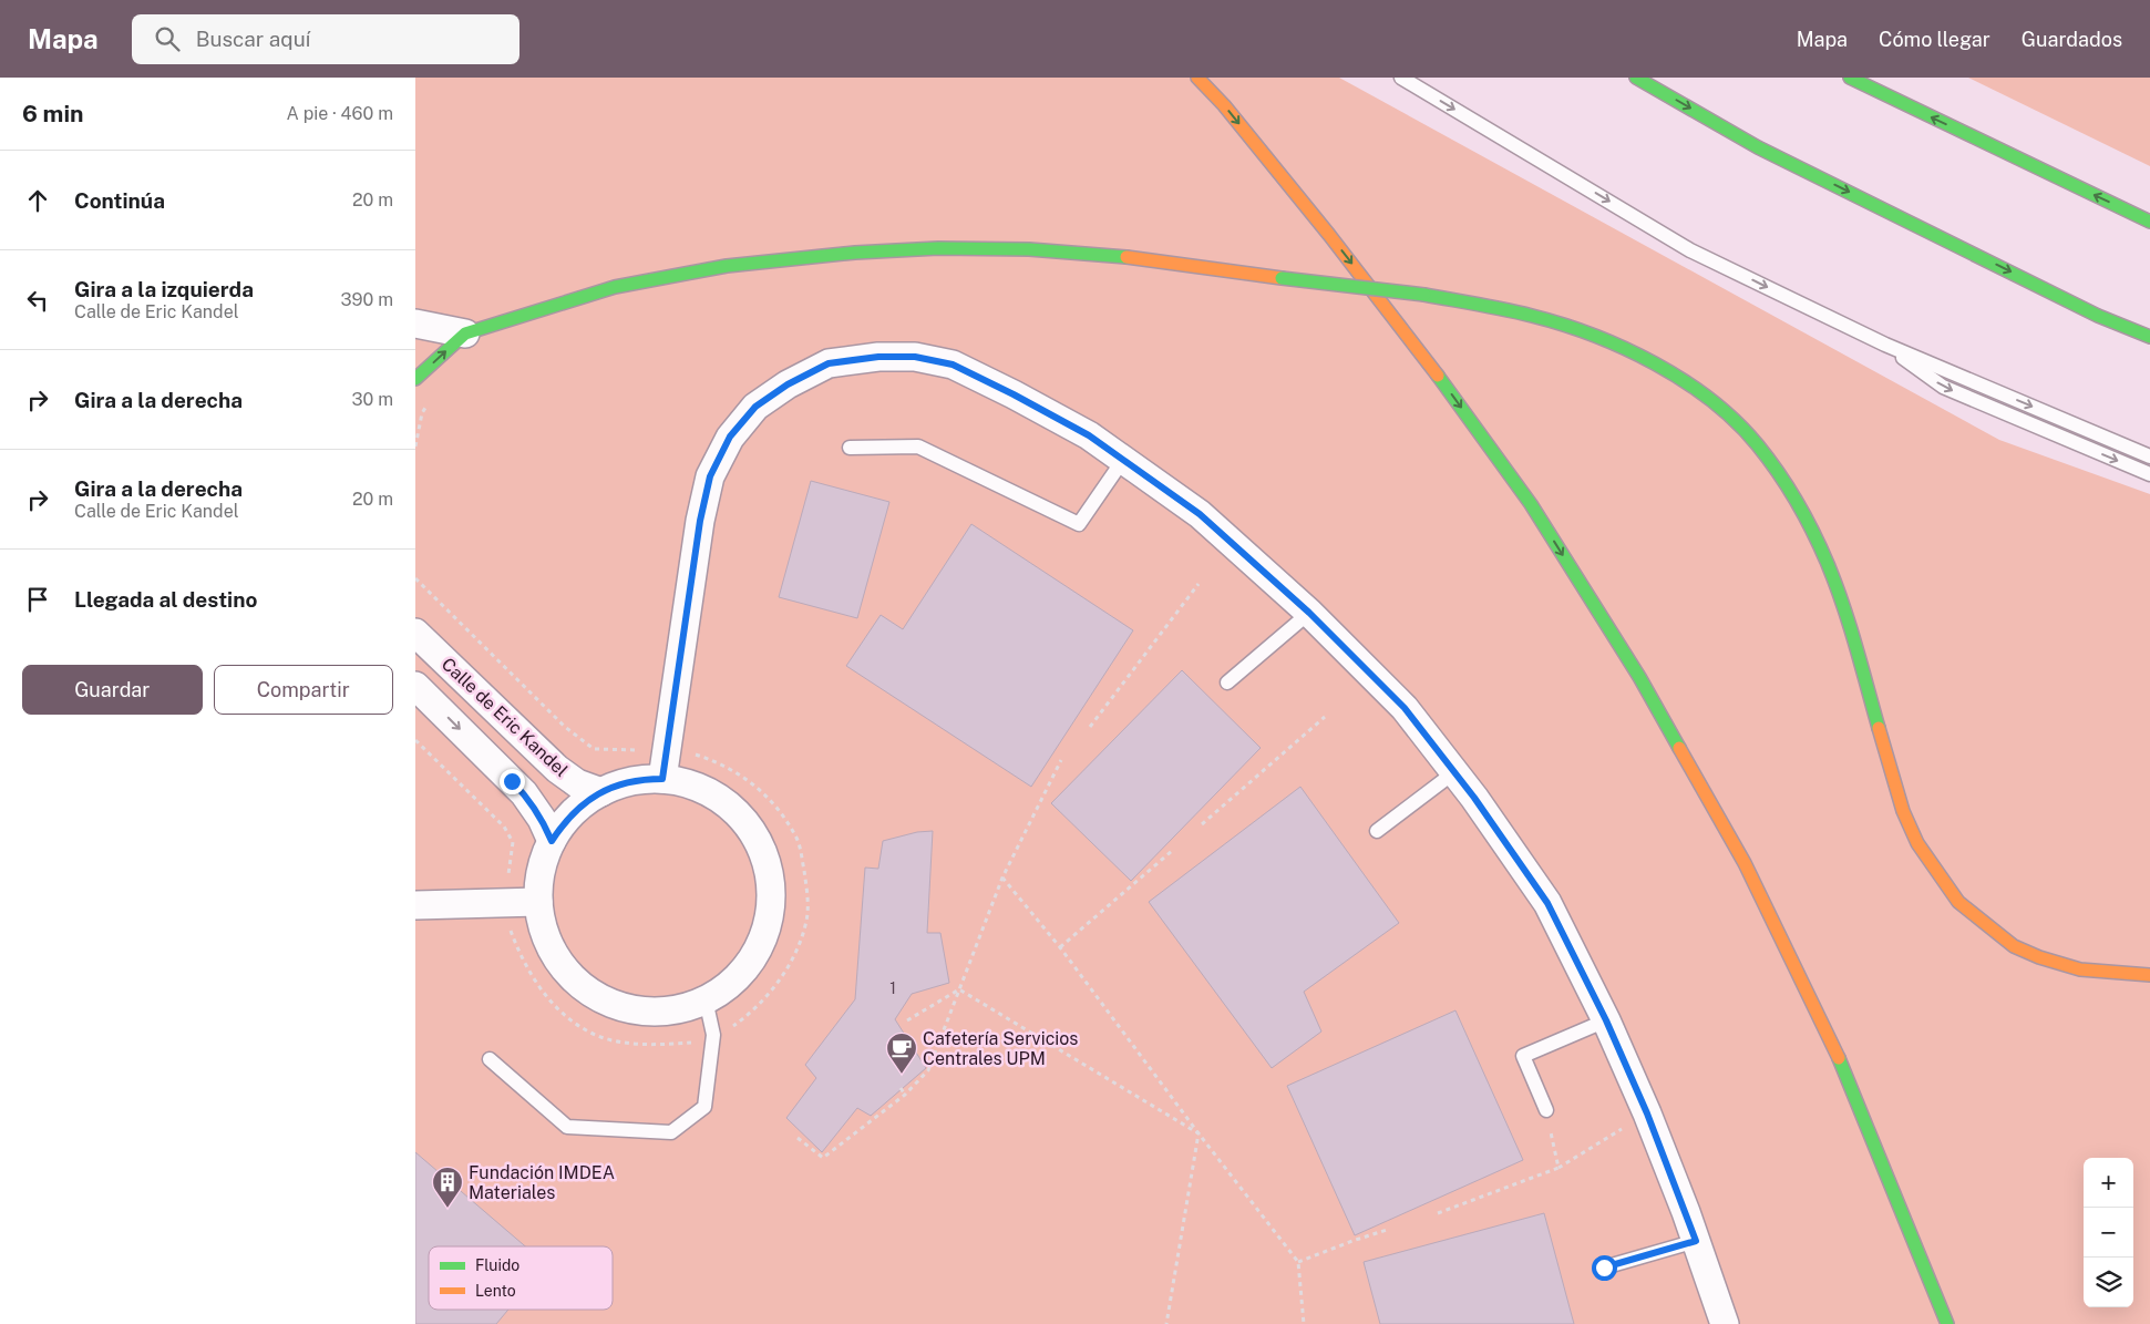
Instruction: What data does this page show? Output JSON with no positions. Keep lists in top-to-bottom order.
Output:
{
  "streets": {
    "street": ["Calle de Eric Kandel"]
  },
  "places": {
    "cafe": ["Cafetería Servicios Centrales UPM"],
    "building": ["Fundación IMDEA Materiales"]
  },
  "house_numbers": ["1"],
  "legend": ["Fluido", "Lento"],
  "page": {
    "header": "Mapa",
    "search": "Buscar aquí",
    "nav": ["Mapa", "Cómo llegar", "Guardados"],
    "heading": ["6 min", "A pie · 460 m"],
    "list": [
      ["Continúa", "20 m"],
      ["Gira a la izquierda", "Calle de Eric Kandel", "390 m"],
      ["Gira a la derecha", "30 m"],
      ["Gira a la derecha", "Calle de Eric Kandel", "20 m"],
      "Llegada al destino"
    ],
    "buttons": ["Guardar", "Compartir"],
    "map_buttons": ["+", "−"]
  }
}
